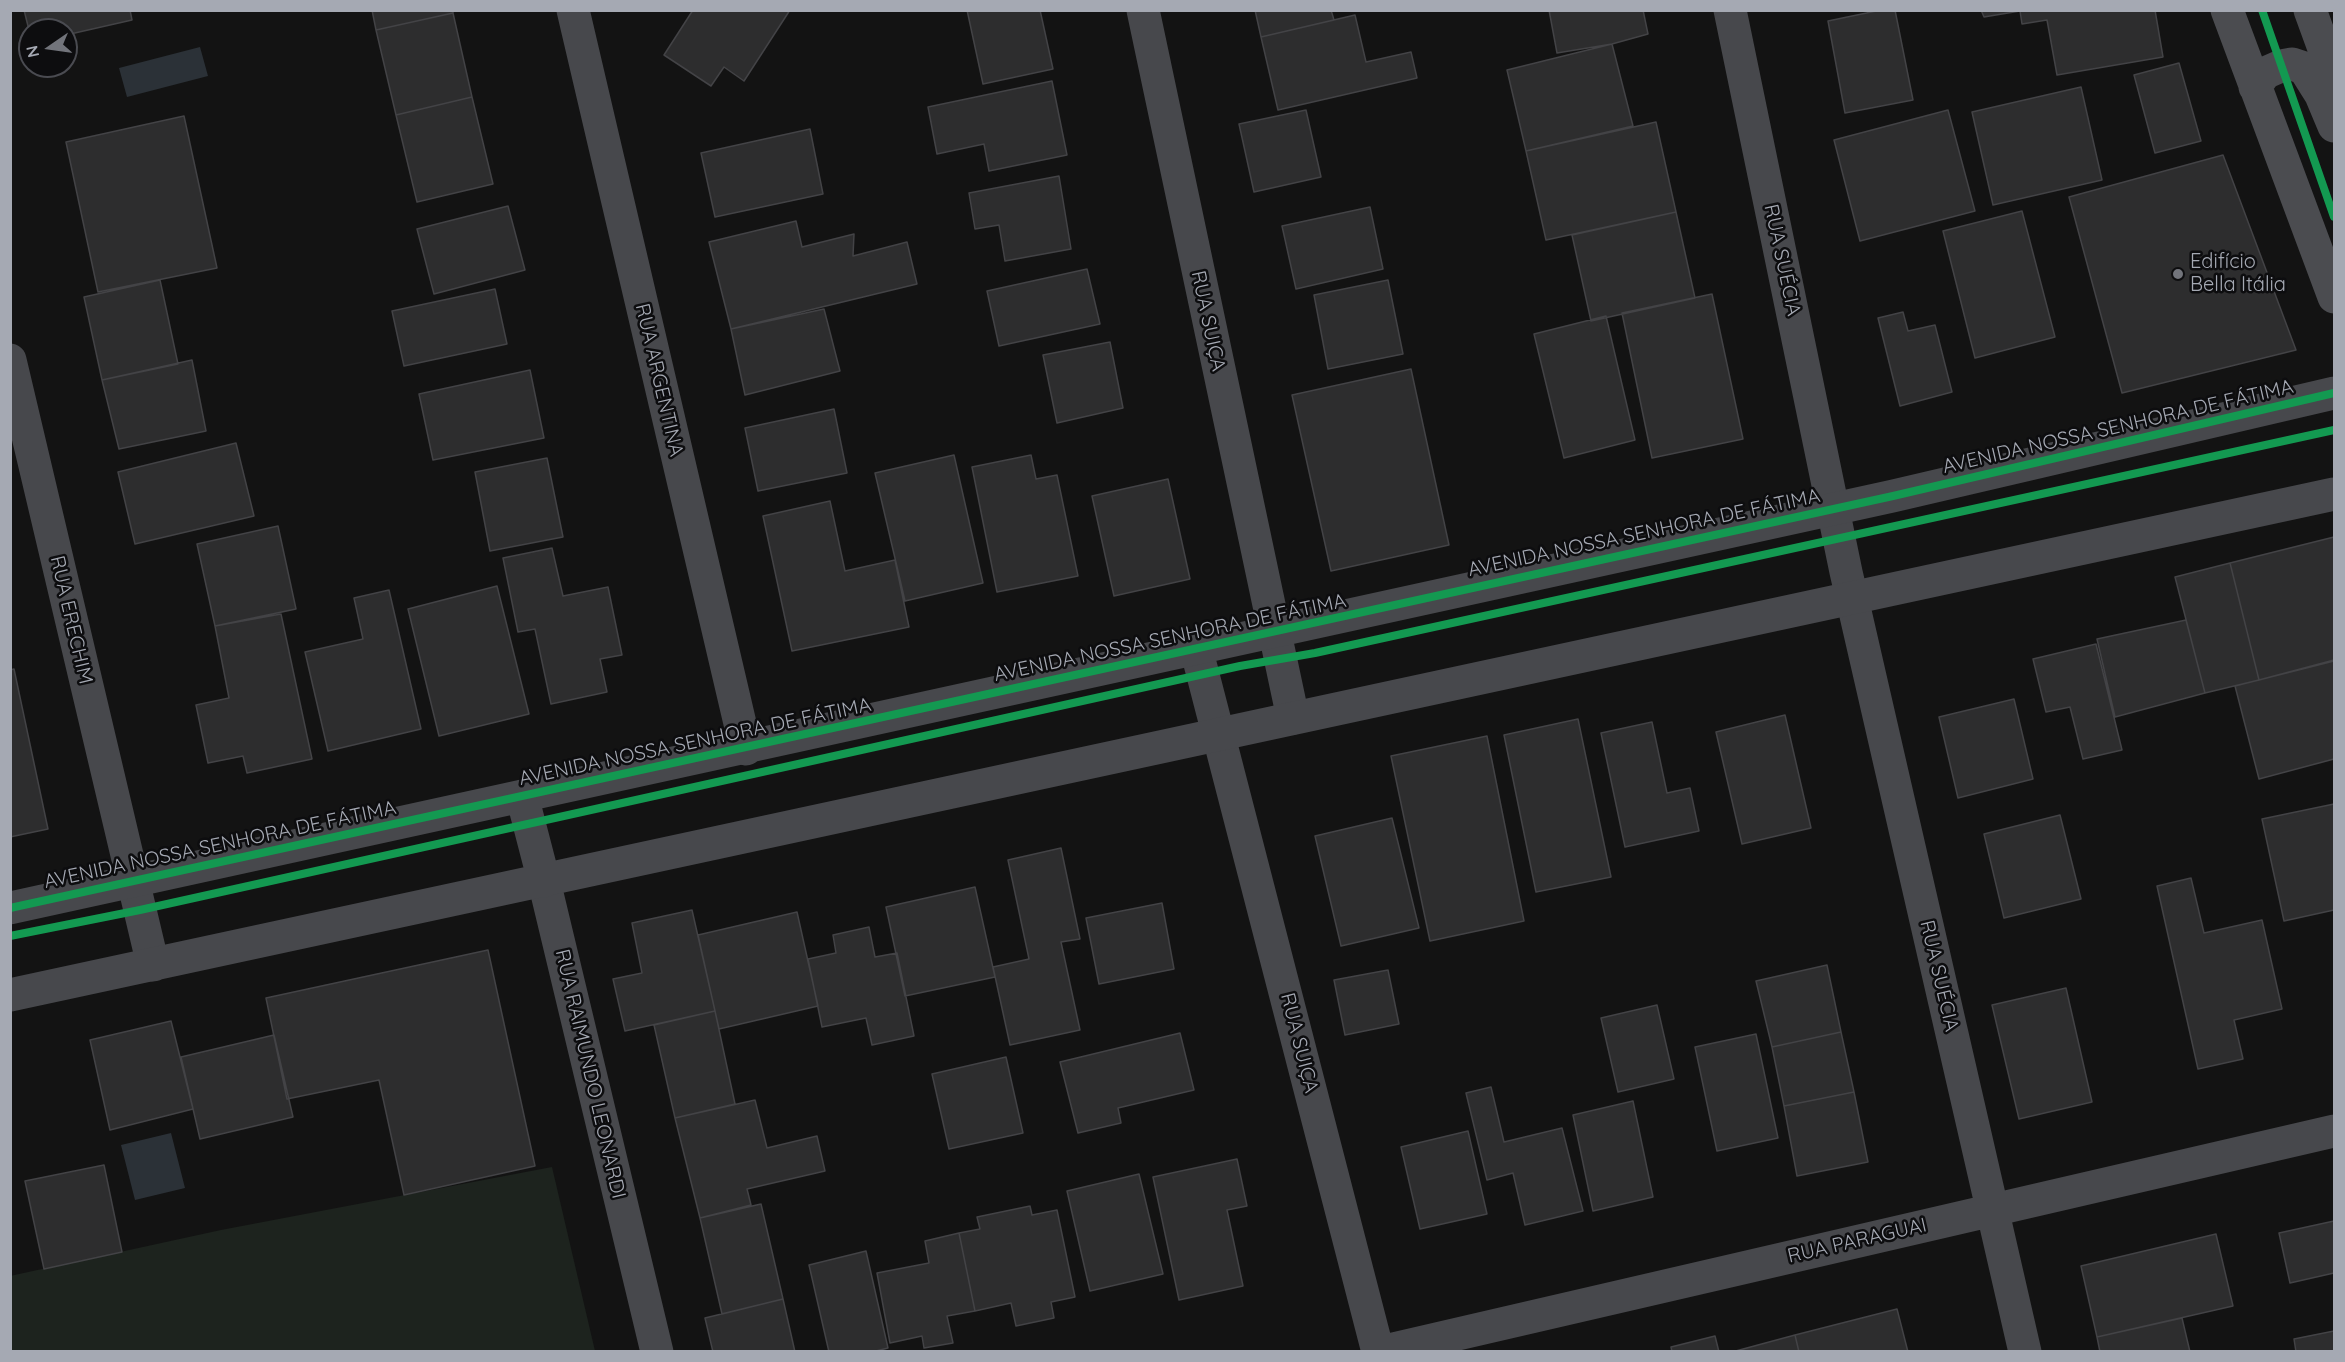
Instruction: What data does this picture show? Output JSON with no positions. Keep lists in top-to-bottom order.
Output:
{
  "streets": {
    "street": [
      "RUA SUÉCIA",
      "RUA SUIÇA",
      "RUA ARGENTINA",
      "AVENIDA NOSSA SENHORA DE FÁTIMA",
      "RUA ERECHIM",
      "RUA RAIMUNDO LEONARDI",
      "RUA PARAGUAI"
    ]
  },
  "crossings": [
    ["RUA SUÉCIA", "AVENIDA NOSSA SENHORA DE FÁTIMA"],
    ["RUA SUÉCIA", "RUA PARAGUAI"],
    ["RUA SUIÇA", "AVENIDA NOSSA SENHORA DE FÁTIMA"],
    ["RUA SUIÇA", "RUA PARAGUAI"],
    ["RUA ARGENTINA", "AVENIDA NOSSA SENHORA DE FÁTIMA"],
    ["AVENIDA NOSSA SENHORA DE FÁTIMA", "RUA ERECHIM"],
    ["AVENIDA NOSSA SENHORA DE FÁTIMA", "RUA RAIMUNDO LEONARDI"]
  ],
  "places": ["Edifício Bella Itália"],
  "north": "left"
}
